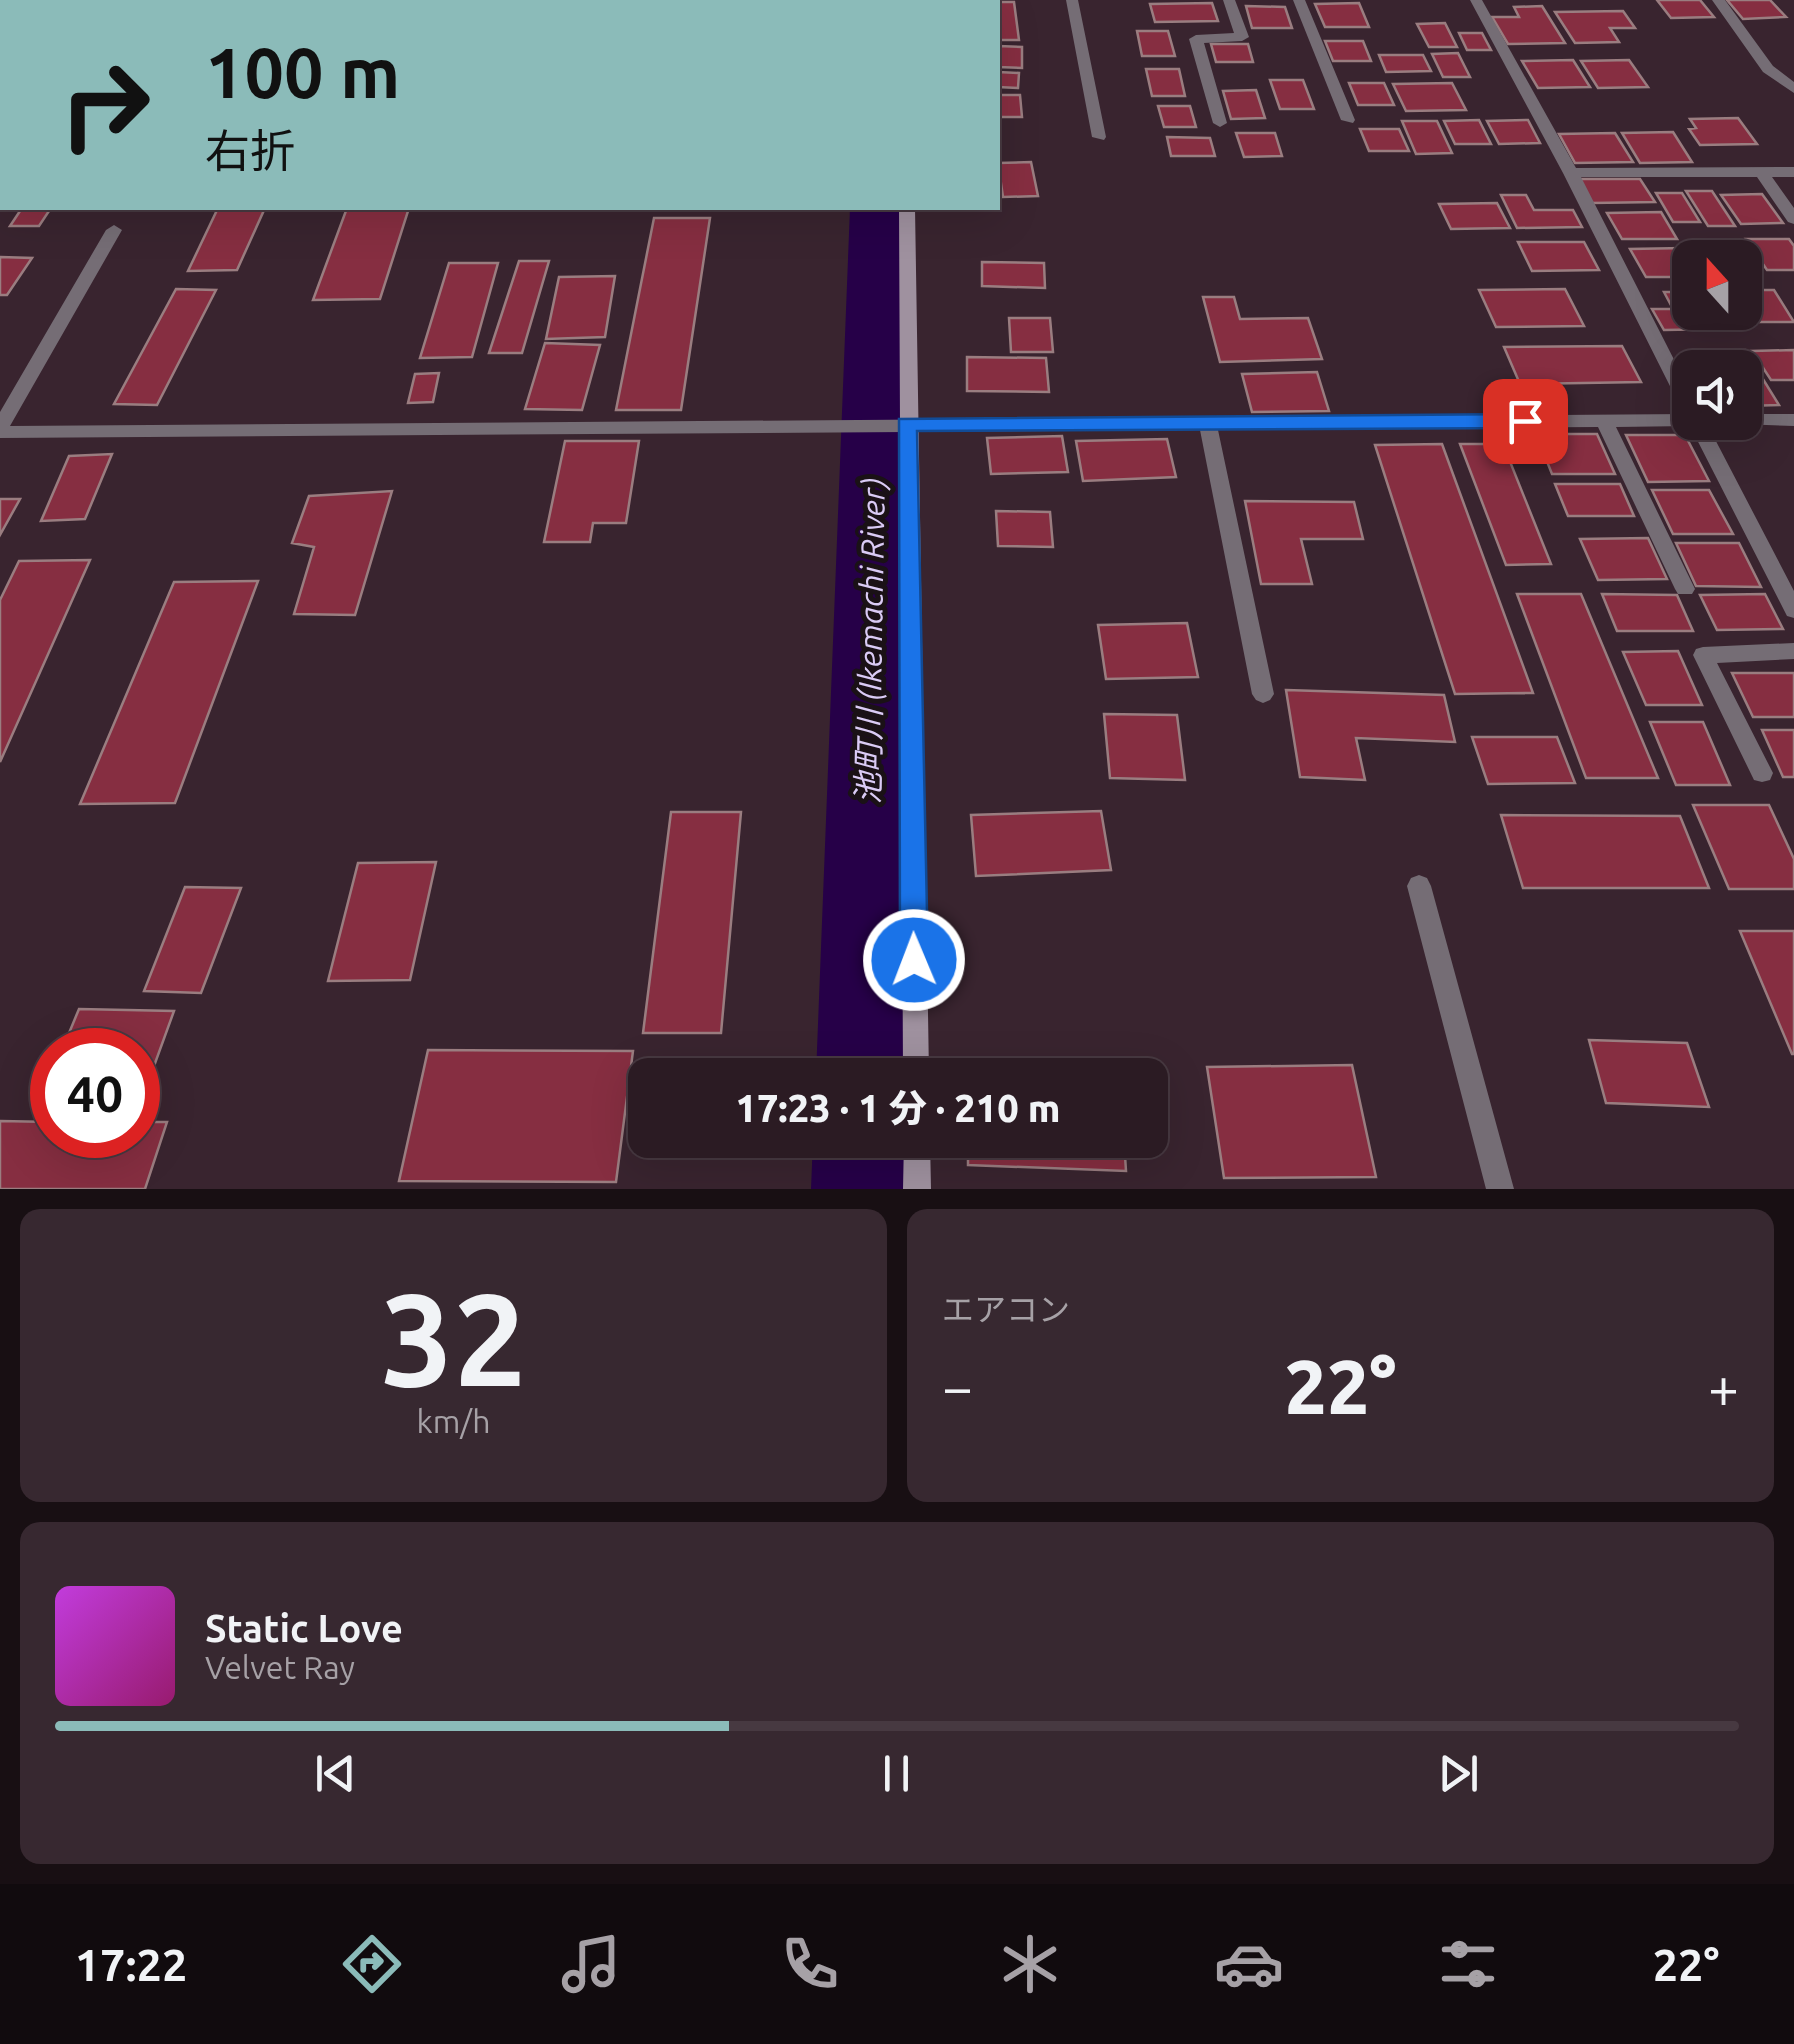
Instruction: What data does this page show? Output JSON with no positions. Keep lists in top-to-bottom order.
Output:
{
  "water": ["池町川 (Ikemachi River)"],
  "north": "top",
  "page": {
    "turn": ["100 m", "右折"],
    "limit": "40",
    "trip": "17:23 · 1 分 · 210 m",
    "tile": [
      ["32", "km/h"],
      "エアコン"
    ],
    "heat": ["−", "22°", "+"],
    "song": ["Static Love", "Velvet Ray"],
    "tabs": ["17:22", "22°"]
  }
}
